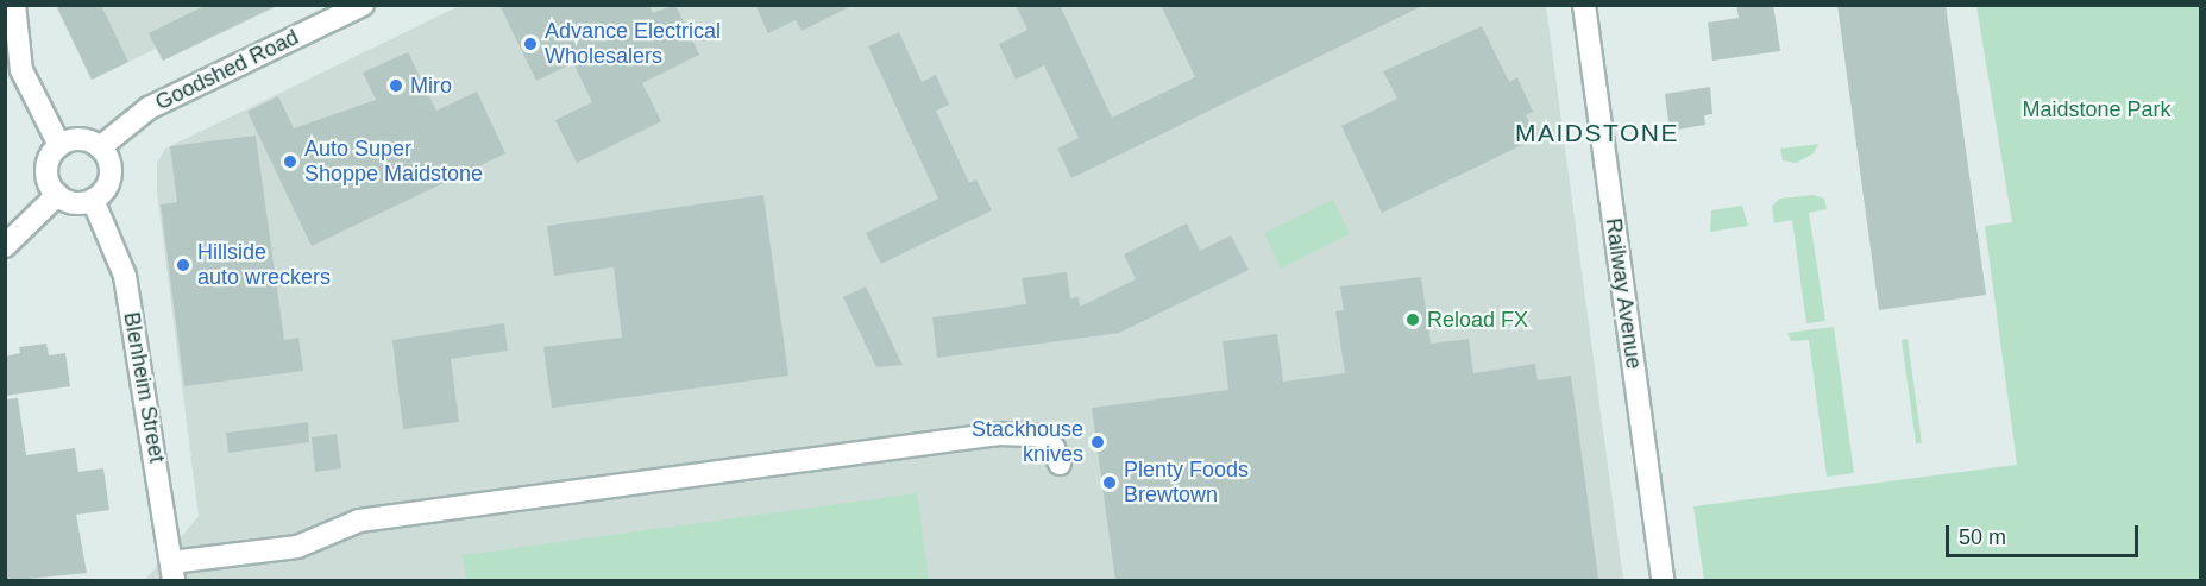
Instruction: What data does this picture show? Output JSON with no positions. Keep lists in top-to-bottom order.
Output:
{
  "streets": {
    "street": ["Goodshed Road", "Railway Avenue", "Blenheim Street"]
  },
  "crossings": [
    ["Goodshed Road", "Blenheim Street"]
  ],
  "districts": ["MAIDSTONE"],
  "parks": ["Maidstone Park"],
  "places": [
    "Advance Electrical Wholesalers",
    "Miro",
    "Auto Super Shoppe Maidstone",
    "Hillside auto wreckers",
    "Reload FX",
    "Stackhouse knives",
    "Plenty Foods Brewtown"
  ],
  "scale_bar": "50 m"
}
